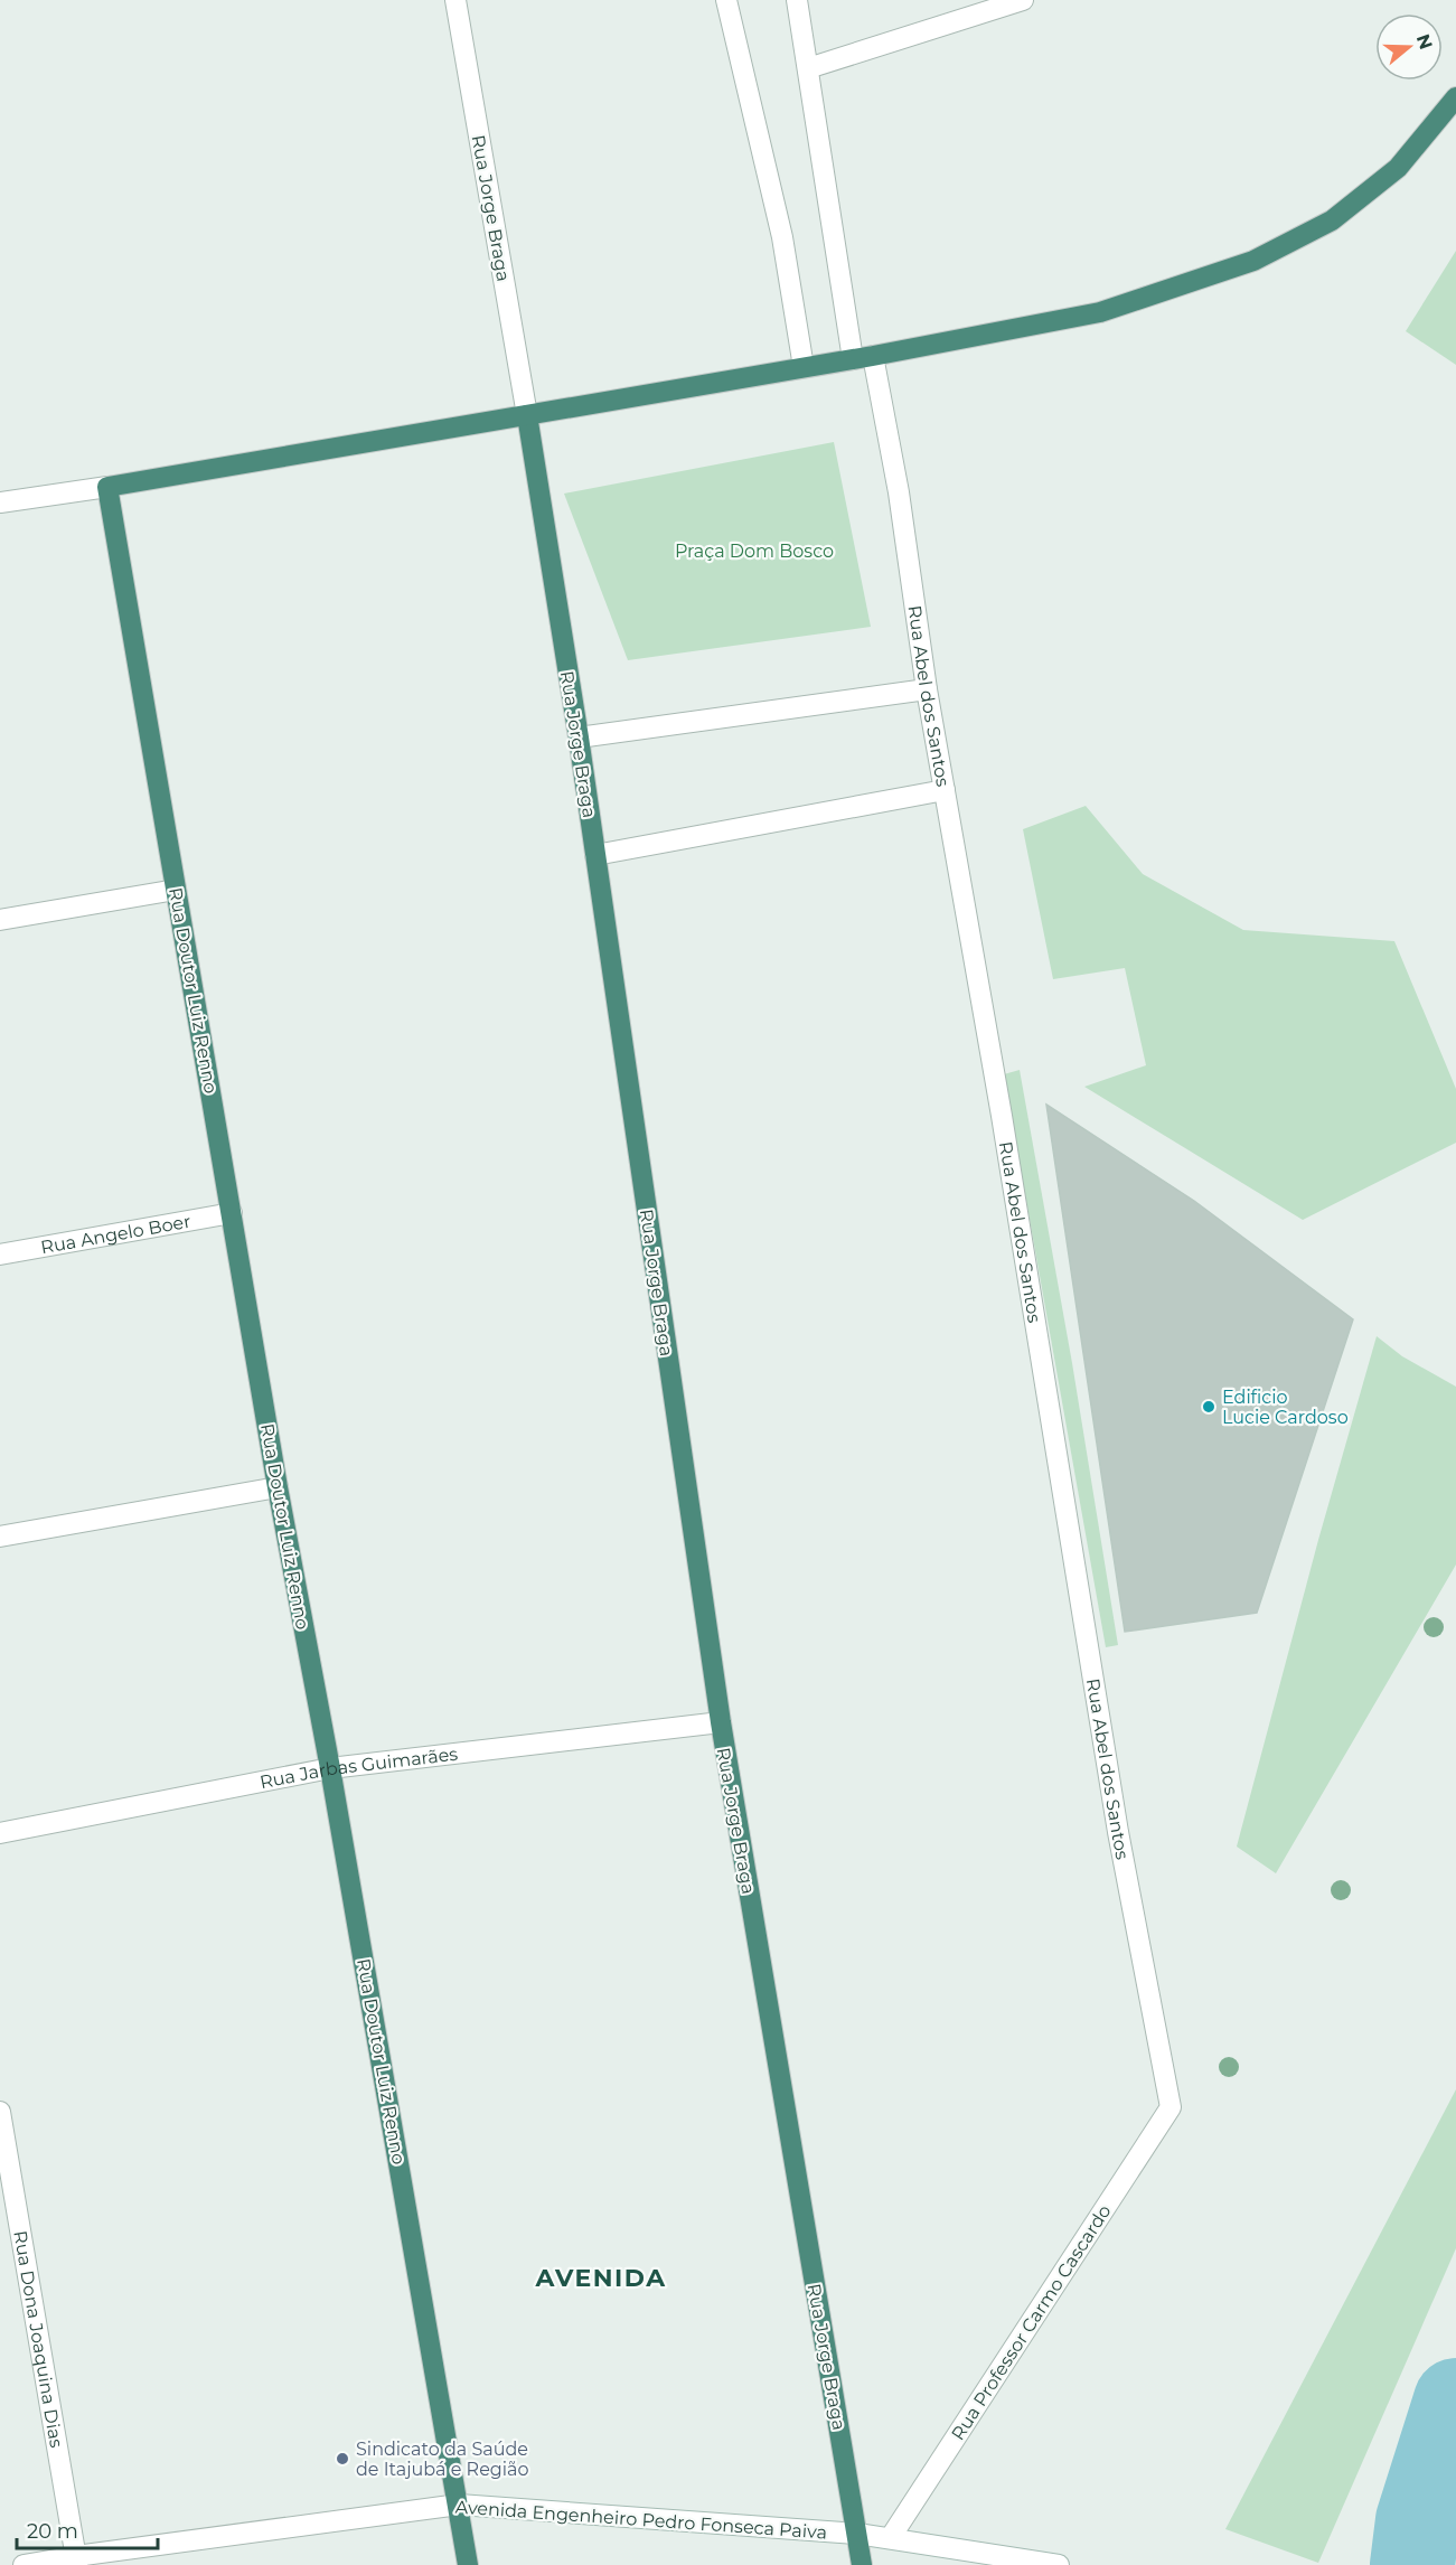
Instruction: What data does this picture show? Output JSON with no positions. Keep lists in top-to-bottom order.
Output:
{
  "streets": {
    "highway": ["Rua Jorge Braga", "Rua Doutor Luiz Renno"],
    "street": [
      "Rua Abel dos Santos",
      "Rua Angelo Boer",
      "Rua Jarbas Guimarães",
      "Rua Professor Carmo Cascardo",
      "Rua Dona Joaquina Dias",
      "Avenida Engenheiro Pedro Fonseca Paiva"
    ]
  },
  "crossings": [
    ["Rua Jorge Braga", "Rua Jarbas Guimarães"],
    ["Rua Jorge Braga", "Avenida Engenheiro Pedro Fonseca Paiva"],
    ["Rua Abel dos Santos", "Rua Professor Carmo Cascardo"],
    ["Rua Doutor Luiz Renno", "Rua Angelo Boer"],
    ["Rua Doutor Luiz Renno", "Rua Jarbas Guimarães"],
    ["Rua Doutor Luiz Renno", "Avenida Engenheiro Pedro Fonseca Paiva"],
    ["Rua Professor Carmo Cascardo", "Avenida Engenheiro Pedro Fonseca Paiva"],
    ["Rua Dona Joaquina Dias", "Avenida Engenheiro Pedro Fonseca Paiva"]
  ],
  "districts": ["AVENIDA"],
  "parks": ["Praça Dom Bosco"],
  "places": ["Edificio Lucie Cardoso", "Sindicato da Saúde de Itajubá e Região"],
  "scale_bar": "20 m",
  "north": "right"
}
